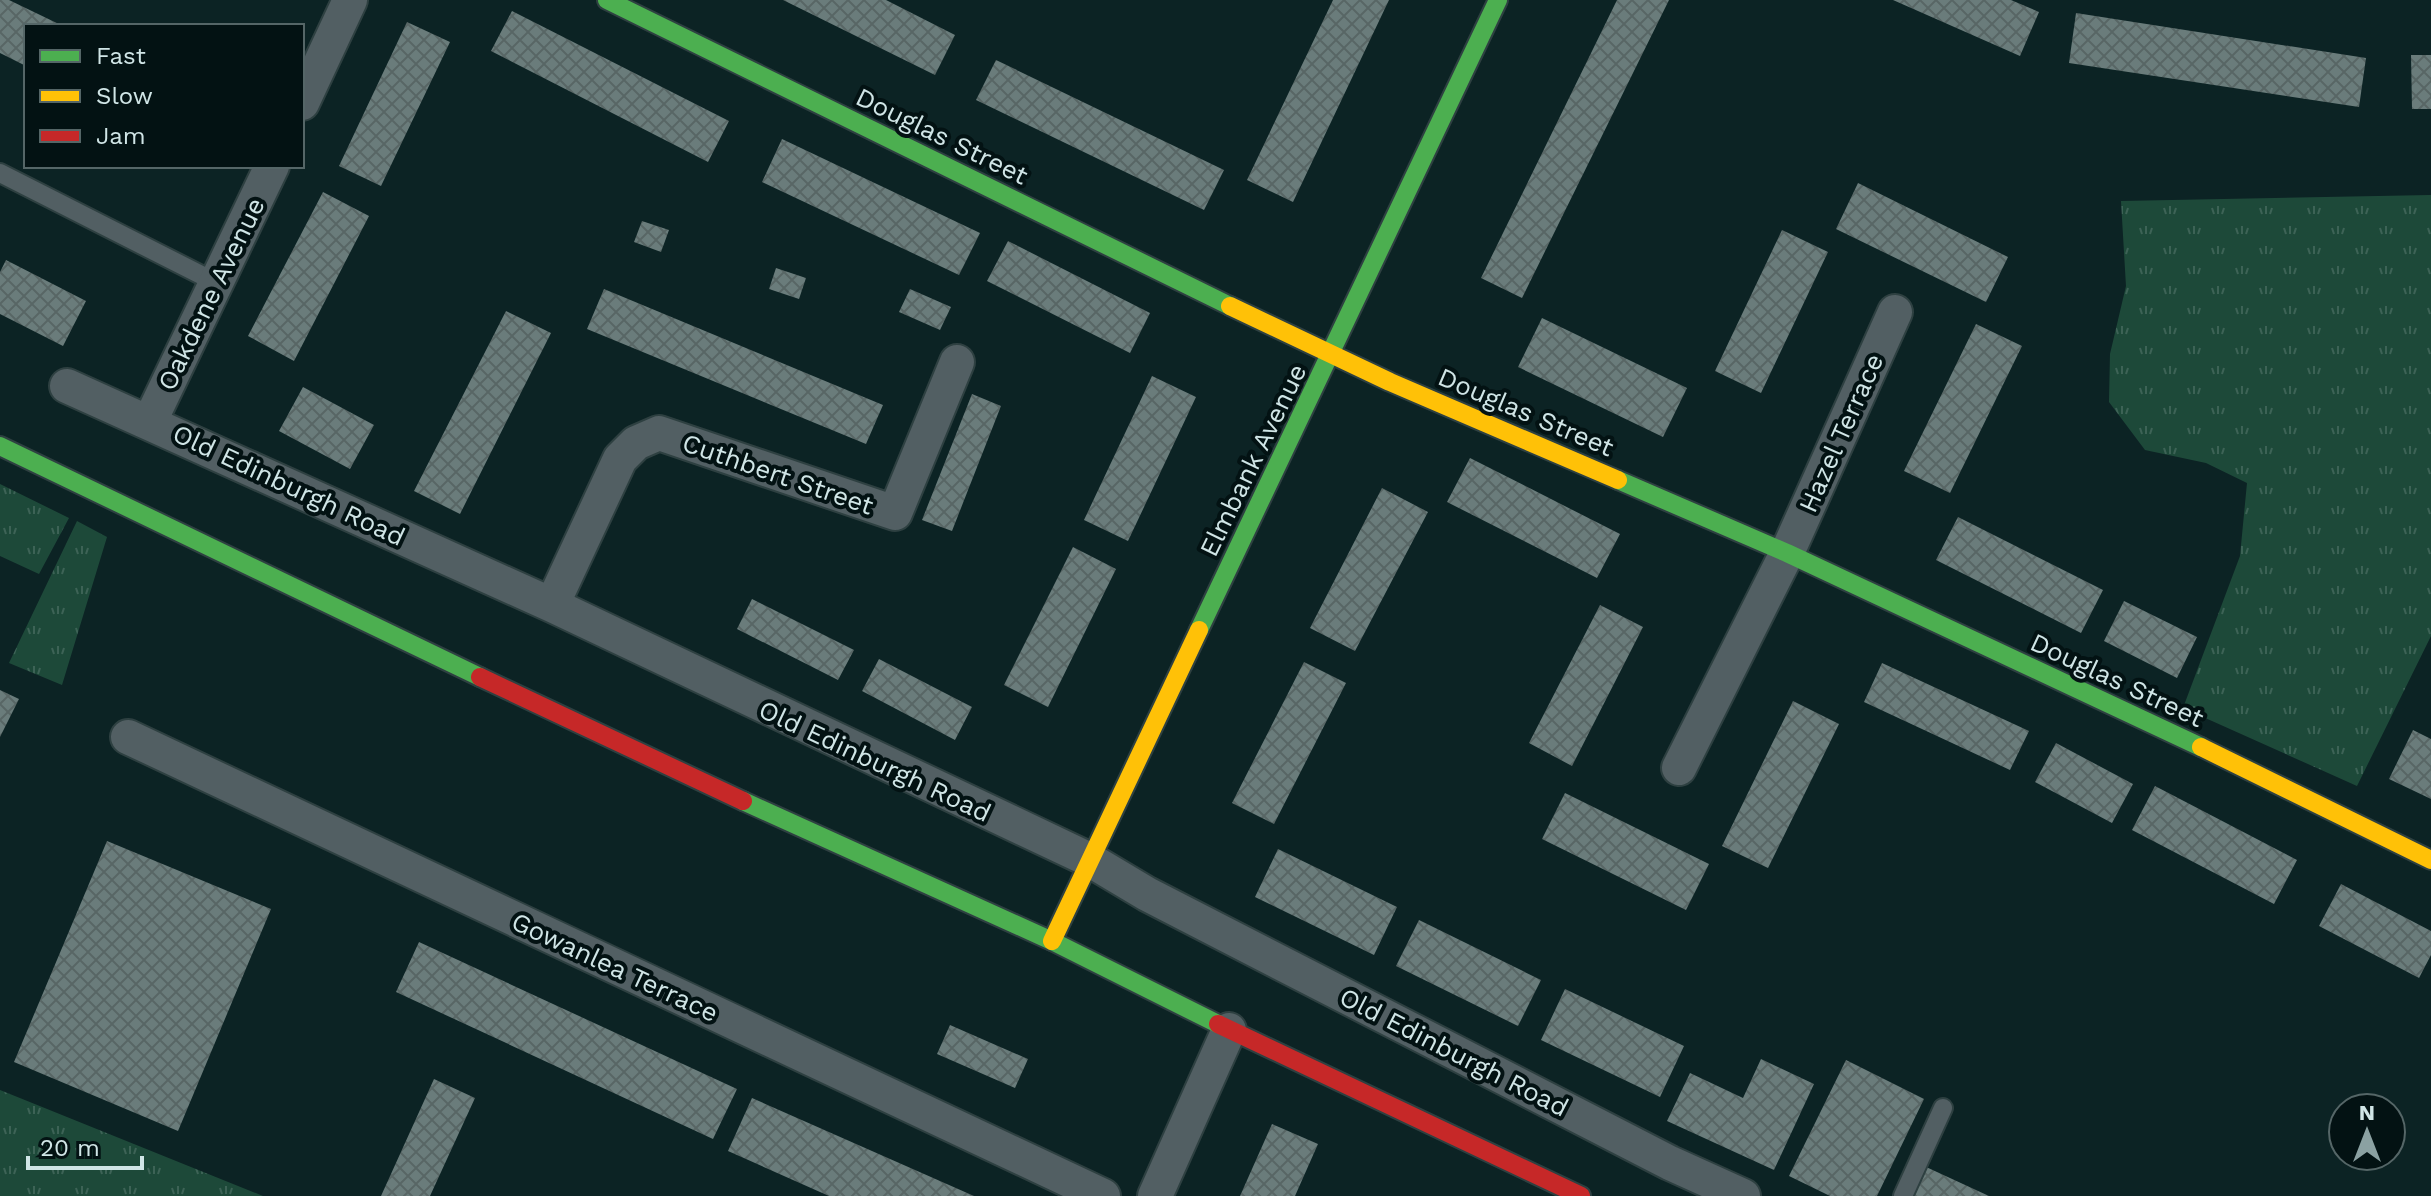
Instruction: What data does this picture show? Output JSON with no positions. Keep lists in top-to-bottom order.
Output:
{
  "streets": {
    "street": [
      "Douglas Street",
      "Oakdene Avenue",
      "Hazel Terrace",
      "Elmbank Avenue",
      "Cuthbert Street",
      "Old Edinburgh Road",
      "Gowanlea Terrace"
    ]
  },
  "crossings": [
    ["Douglas Street", "Hazel Terrace"],
    ["Douglas Street", "Elmbank Avenue"],
    ["Oakdene Avenue", "Old Edinburgh Road"],
    ["Elmbank Avenue", "Old Edinburgh Road"],
    ["Cuthbert Street", "Old Edinburgh Road"]
  ],
  "legend": ["Fast", "Slow", "Jam"],
  "scale_bar": "20 m",
  "north": "top"
}
